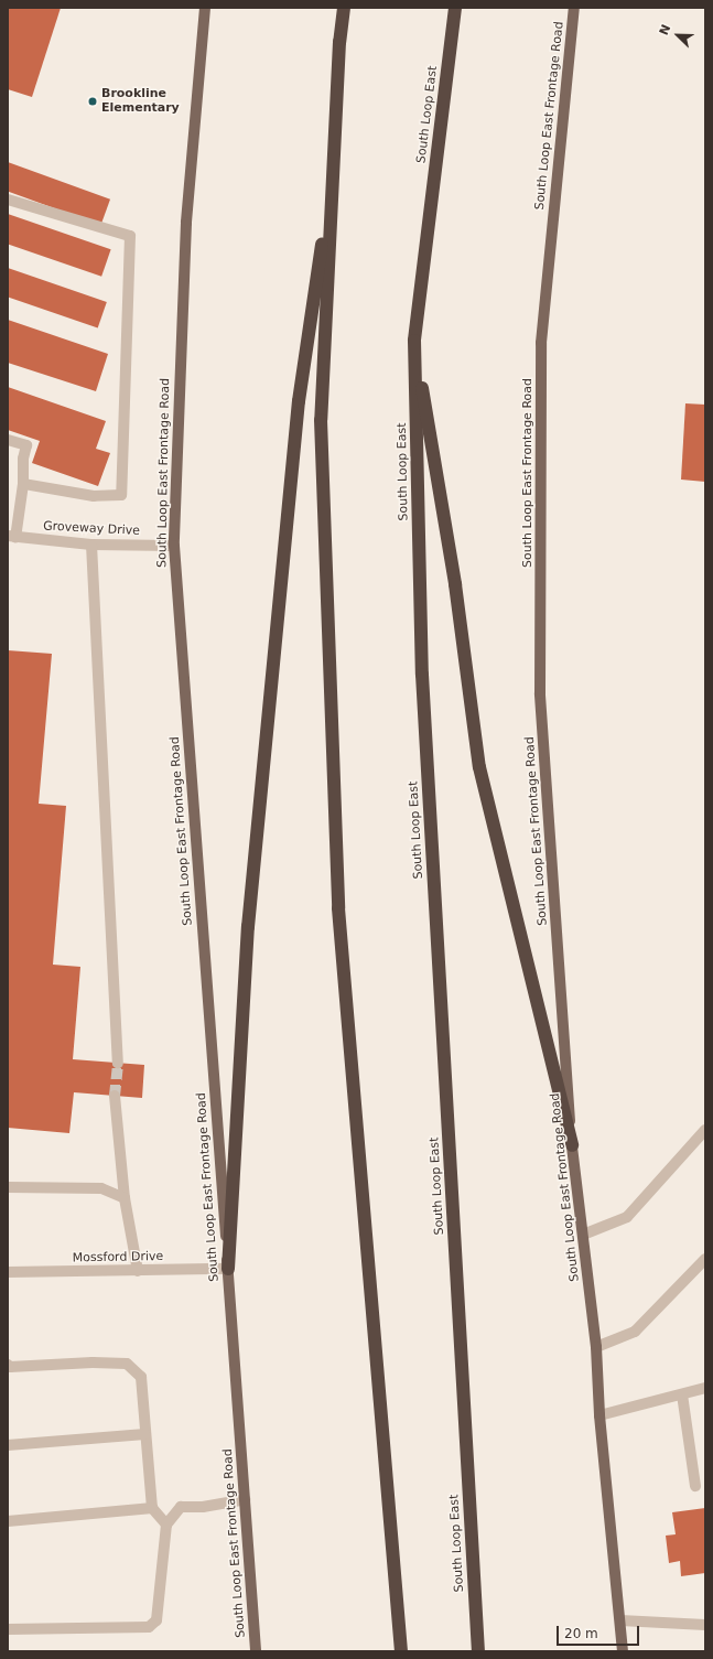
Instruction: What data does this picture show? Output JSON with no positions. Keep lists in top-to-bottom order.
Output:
{
  "streets": {
    "highway": ["South Loop East"],
    "main road": ["South Loop East Frontage Road"],
    "street": ["Groveway Drive", "Mossford Drive"]
  },
  "crossings": [
    ["South Loop East Frontage Road", "Groveway Drive"],
    ["South Loop East Frontage Road", "Mossford Drive"]
  ],
  "places": ["Brookline Elementary"],
  "scale_bar": "20 m",
  "north": "top left"
}
